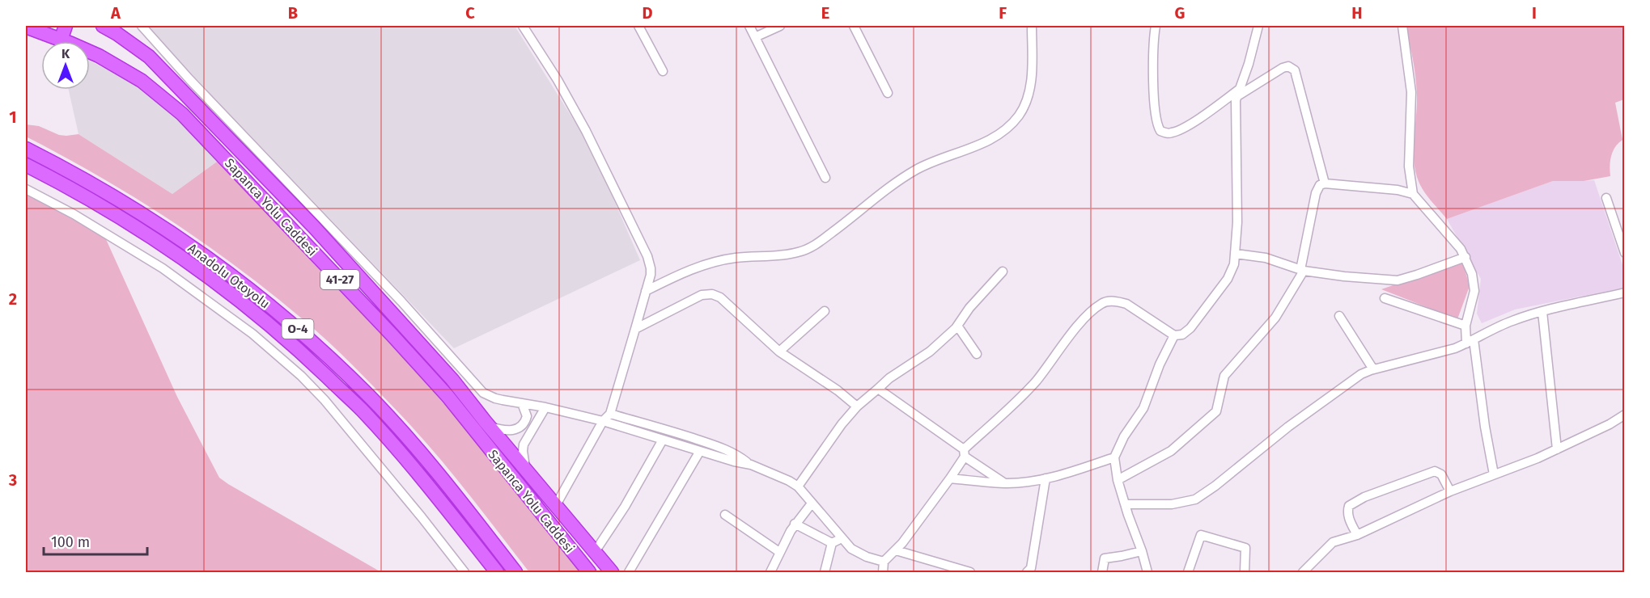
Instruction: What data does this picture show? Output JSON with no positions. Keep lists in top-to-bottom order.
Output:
{
  "streets": {
    "highway": [
      "Sapanca Yolu Caddesi",
      "Anadolu Otoyolu",
      "41-27",
      "O-4"
    ]
  },
  "scale_bar": "100 m",
  "north": "top",
  "grid": {
    "columns": [
      "A",
      "B",
      "C",
      "D",
      "E",
      "F",
      "G",
      "H",
      "I"
    ],
    "rows": ["1", "2", "3"]
  }
}
